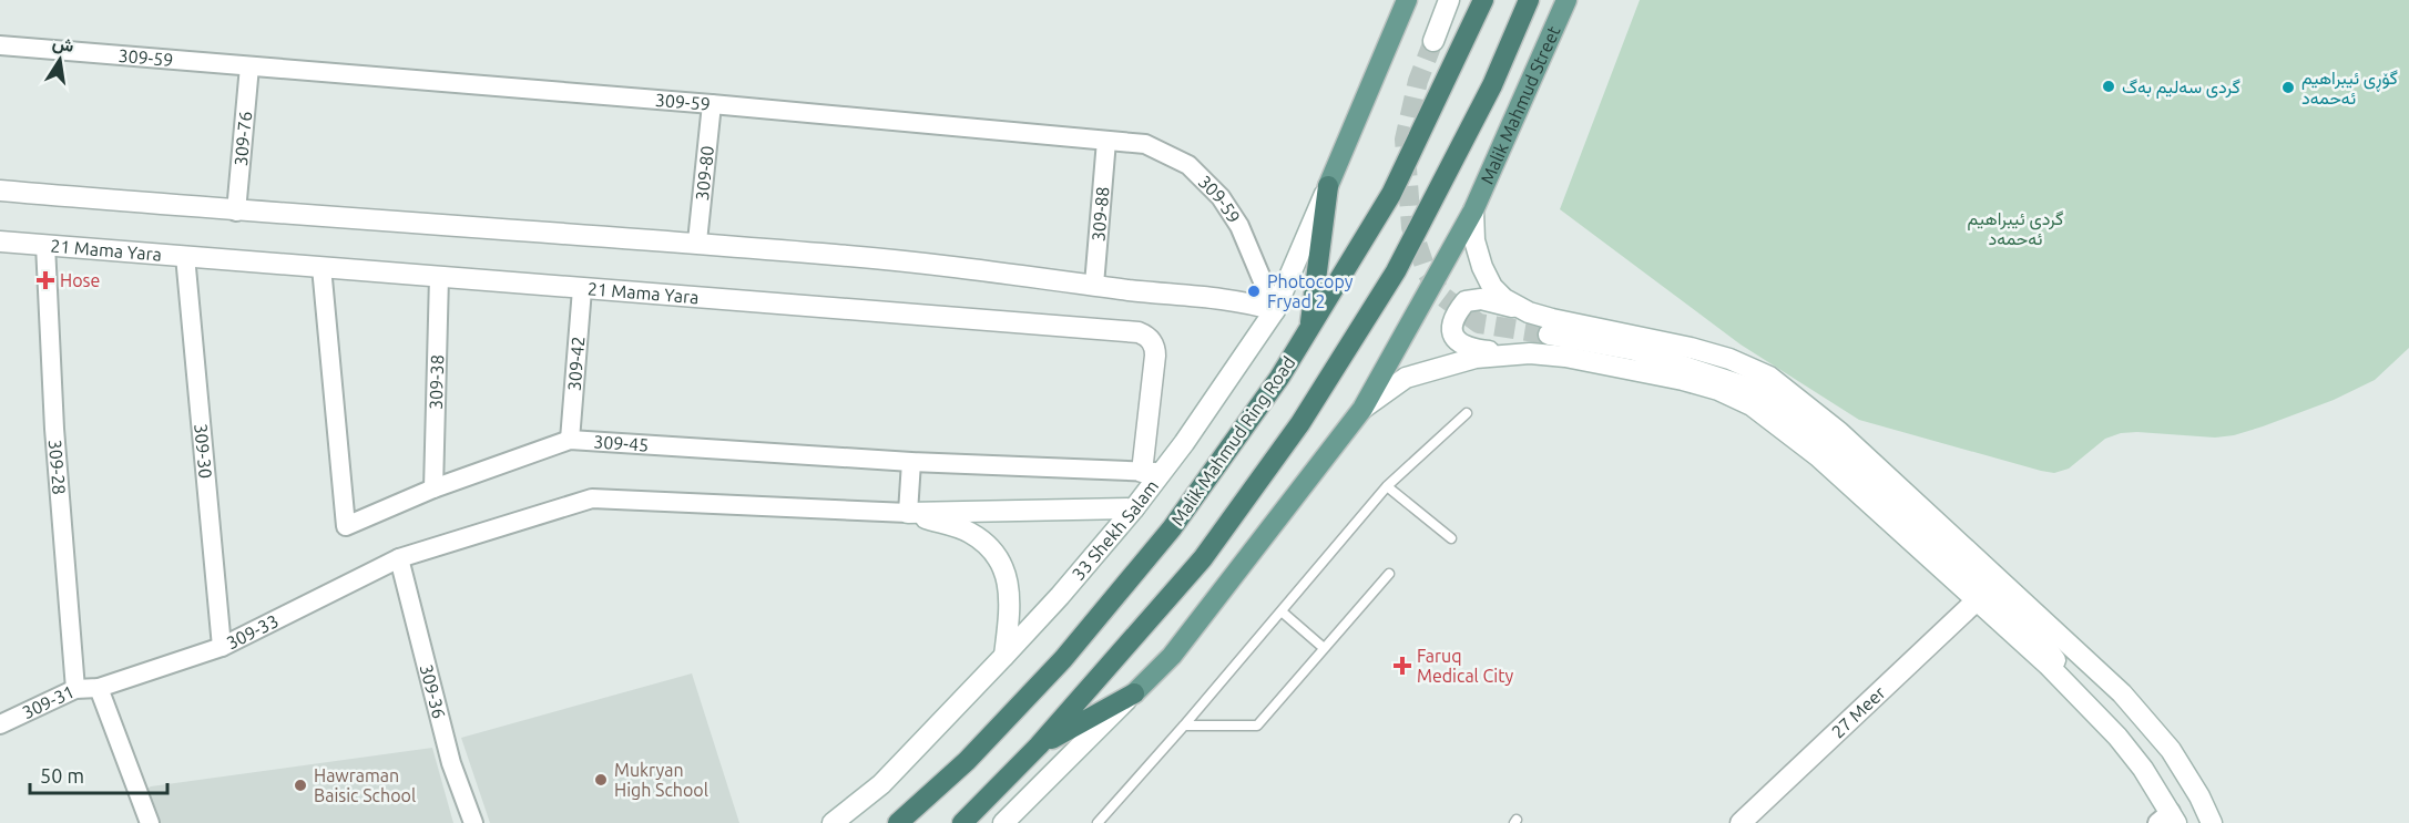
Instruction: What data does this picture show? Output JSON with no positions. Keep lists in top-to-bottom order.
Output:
{
  "streets": {
    "highway": ["Malik Mahmud Ring Road"],
    "main road": [
      "Malik Mahmud Street",
      "21 Mama Yara",
      "33 Shekh Salam",
      "27 Meer"
    ],
    "street": [
      "309-59",
      "309-76",
      "309-80",
      "309-88",
      "309-42",
      "309-38",
      "309-45",
      "309-30",
      "309-28",
      "309-33",
      "309-36",
      "309-31"
    ]
  },
  "crossings": [
    ["309-59", "309-76"],
    ["309-59", "309-80"],
    ["309-59", "309-88"],
    ["309-59", "33 Shekh Salam"],
    ["21 Mama Yara", "309-42"],
    ["21 Mama Yara", "309-38"],
    ["21 Mama Yara", "309-45"],
    ["21 Mama Yara", "309-30"],
    ["21 Mama Yara", "309-28"],
    ["21 Mama Yara", "33 Shekh Salam"],
    ["309-42", "309-45"],
    ["309-38", "309-45"],
    ["309-45", "33 Shekh Salam"],
    ["309-30", "309-33"],
    ["309-28", "309-31"],
    ["309-33", "309-36"],
    ["309-33", "309-31"]
  ],
  "parks": ["گردی ئیبراھیم ئەحمەد"],
  "places": {
    "other": [
      "گردی سەلیم بەگ",
      "گۆڕی ئیبراھیم ئەحمەد",
      "Photocopy Fryad 2",
      "Mukryan High School",
      "Hawraman Baisic School"
    ],
    "health": ["Hose", "Faruq Medical City"]
  },
  "scale_bar": "50 m",
  "north": "top"
}
